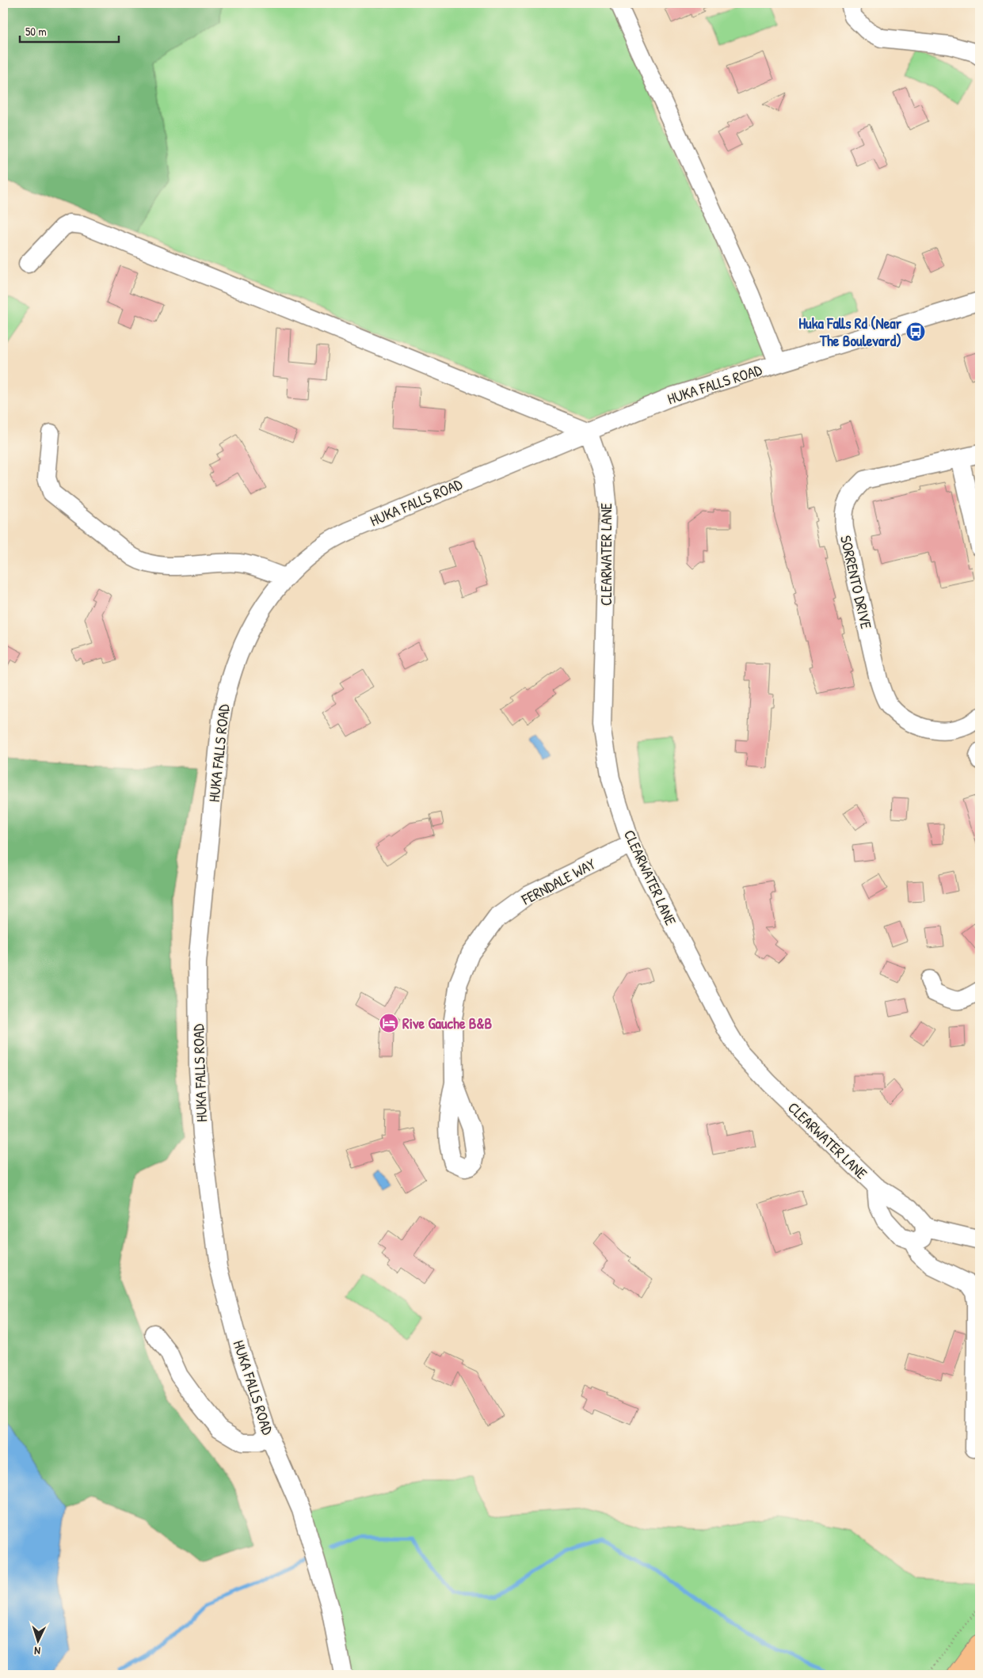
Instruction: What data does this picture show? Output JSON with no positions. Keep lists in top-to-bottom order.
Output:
{
  "streets": {
    "street": [
      "HUKA FALLS ROAD",
      "CLEARWATER LANE",
      "SORRENTO DRIVE",
      "FERNDALE WAY"
    ]
  },
  "crossings": [
    ["HUKA FALLS ROAD", "CLEARWATER LANE"],
    ["CLEARWATER LANE", "FERNDALE WAY"]
  ],
  "places": {
    "bus stop": ["Huka Falls Rd (Near The Boulevard)"],
    "hotel": ["Rive Gauche B&B"]
  },
  "scale_bar": "50 m",
  "north": "bottom"
}
